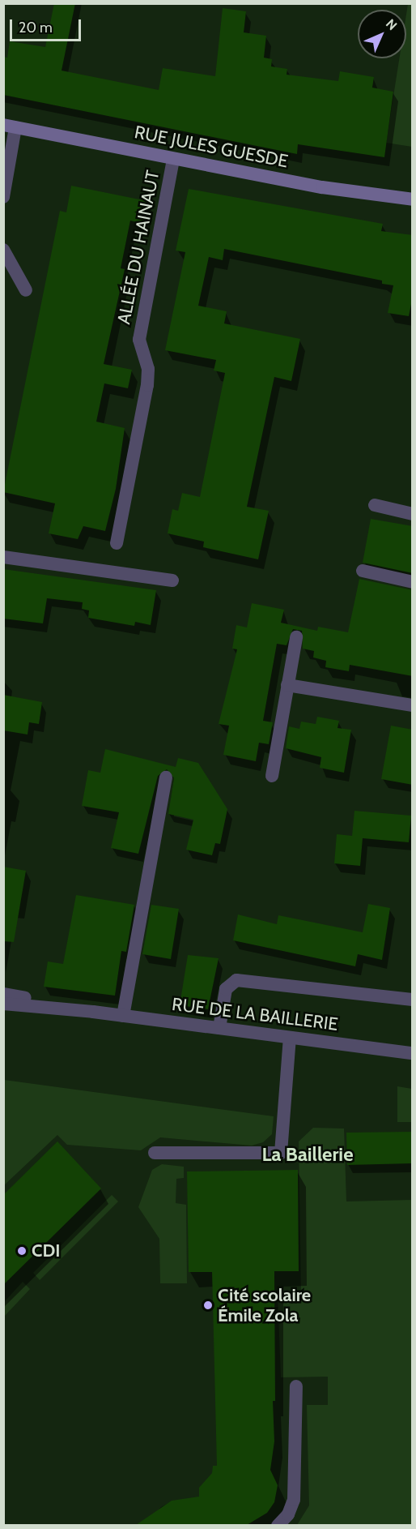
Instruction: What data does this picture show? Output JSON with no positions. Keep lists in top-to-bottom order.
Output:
{
  "streets": {
    "main road": ["RUE JULES GUESDE"],
    "street": ["ALLÉE DU HAINAUT", "RUE DE LA BAILLERIE"]
  },
  "crossings": [
    ["RUE JULES GUESDE", "ALLÉE DU HAINAUT"]
  ],
  "districts": ["La Baillerie"],
  "places": ["CDI", "Cité scolaire Émile Zola"],
  "scale_bar": "20 m",
  "north": "top right"
}
